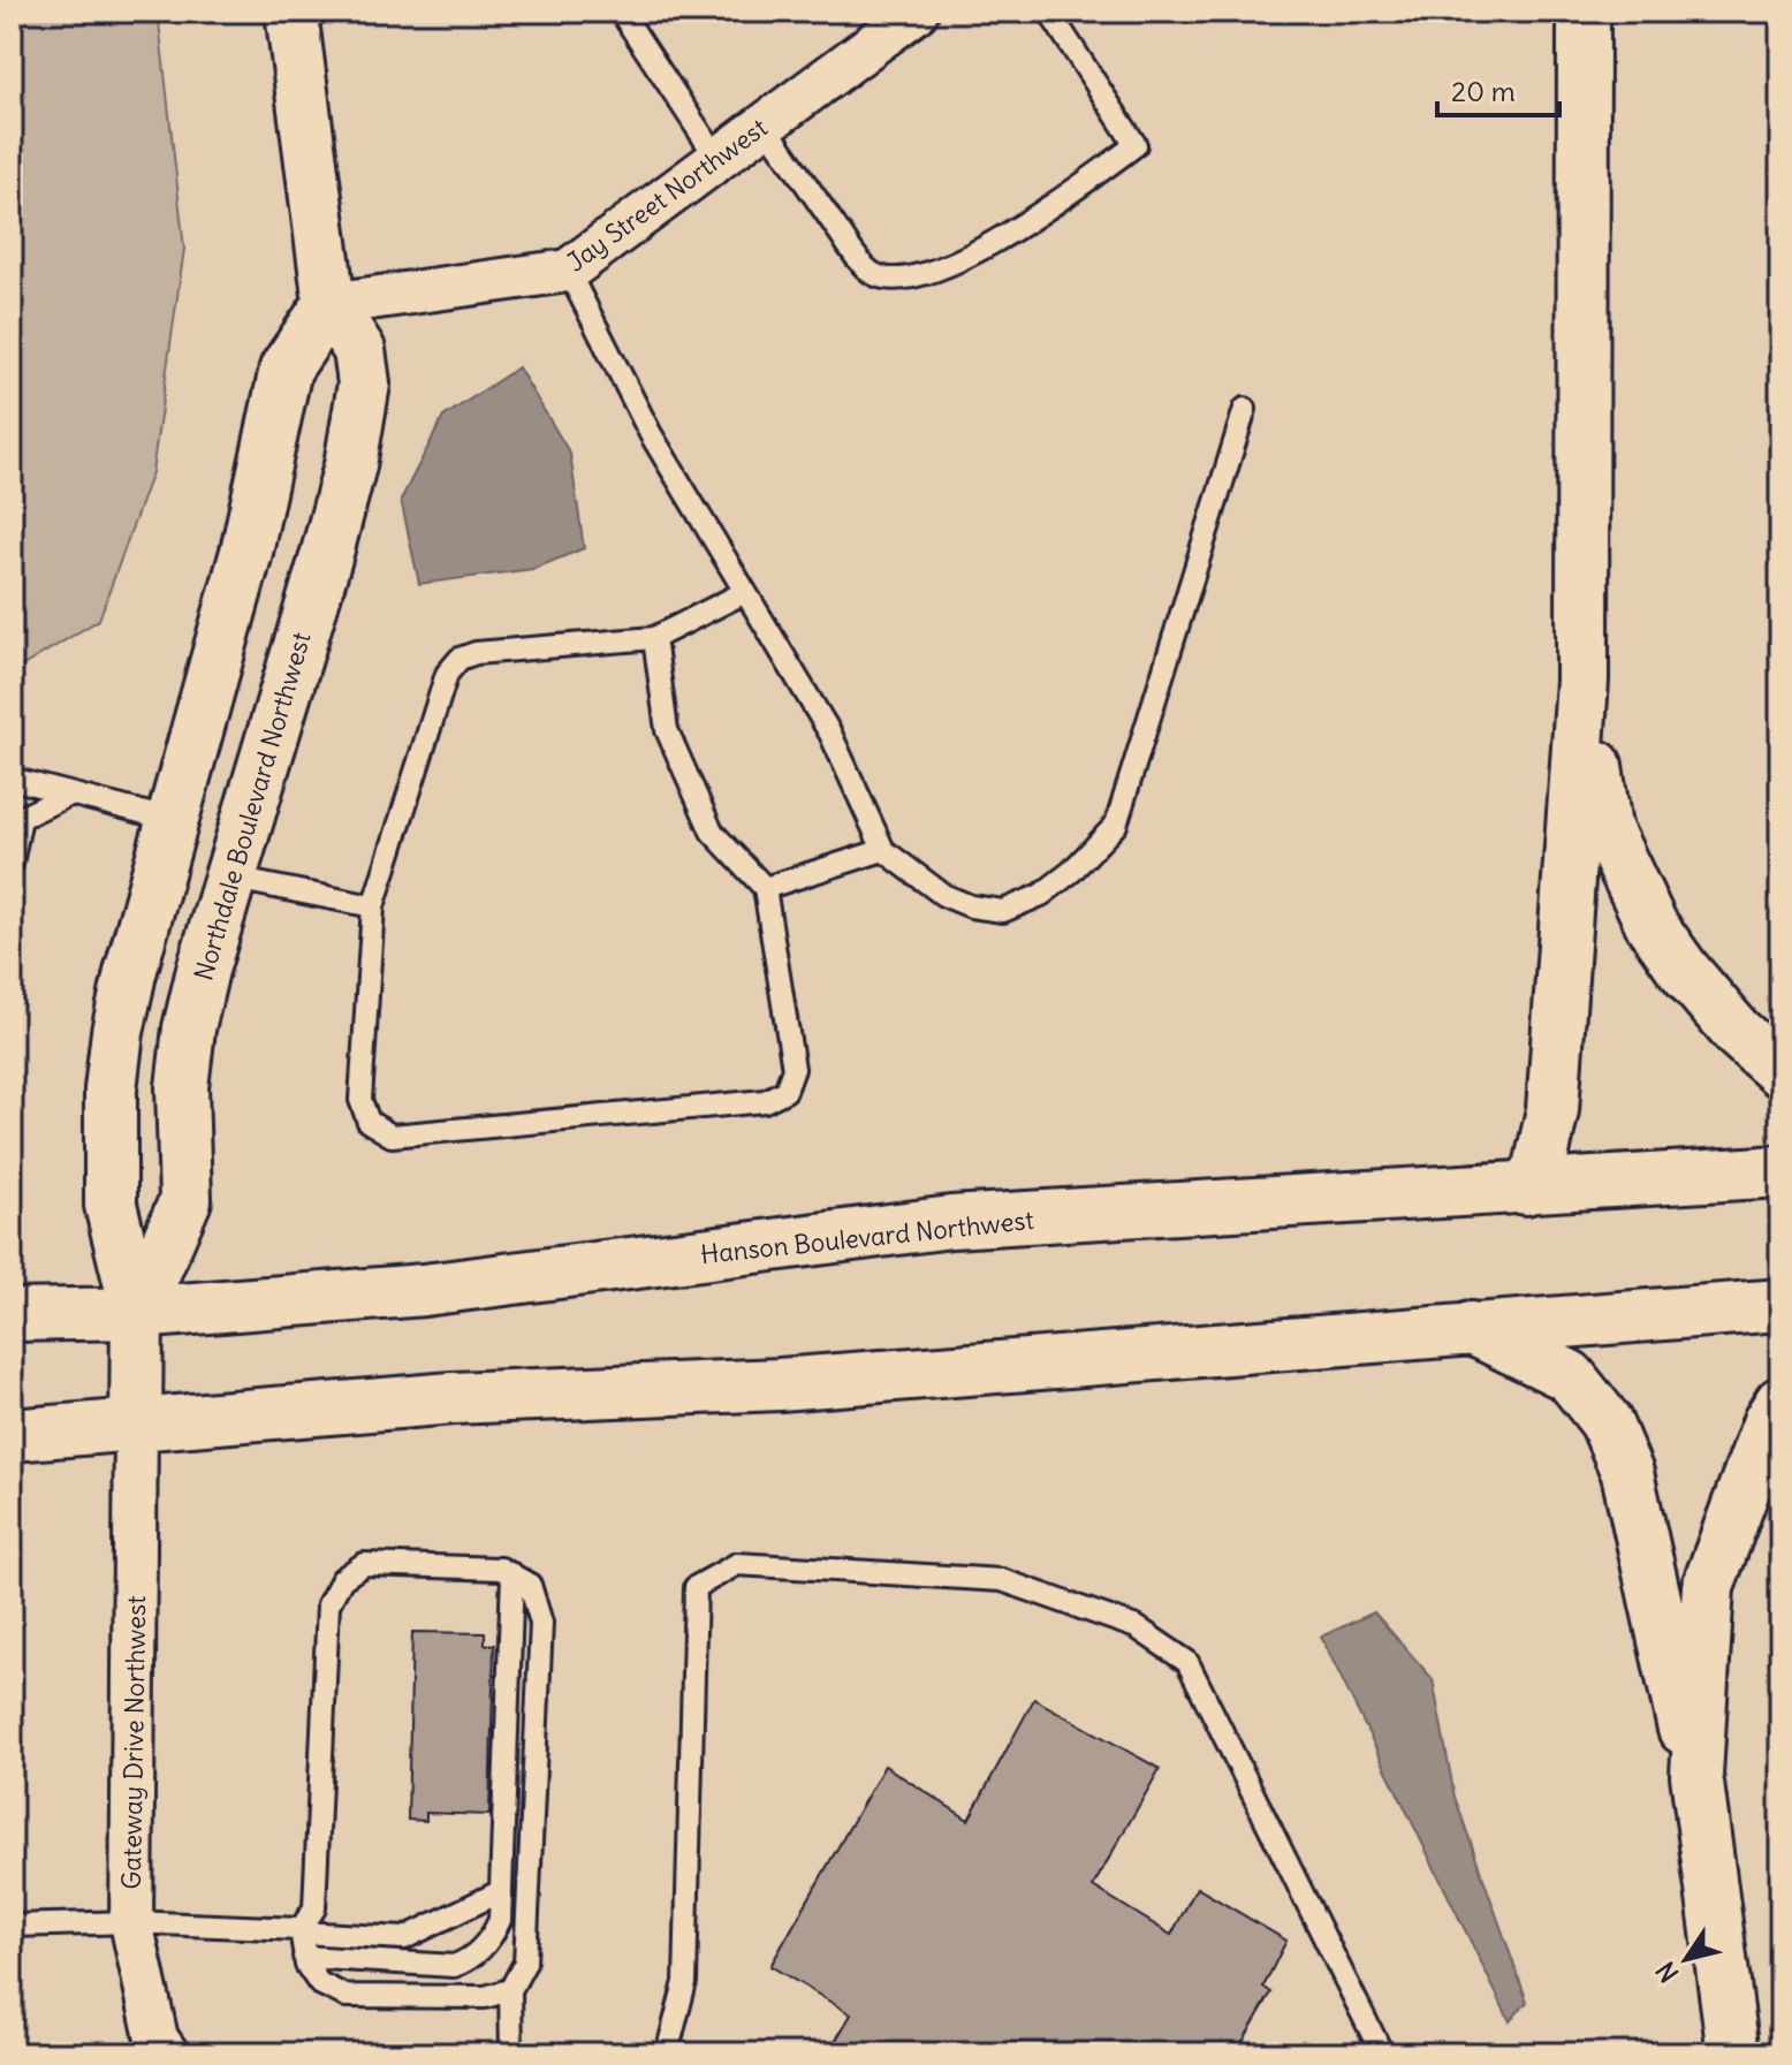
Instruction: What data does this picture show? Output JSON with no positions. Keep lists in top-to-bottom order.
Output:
{
  "streets": {
    "main road": ["Northdale Boulevard Northwest", "Hanson Boulevard Northwest"],
    "street": ["Jay Street Northwest", "Gateway Drive Northwest"]
  },
  "crossings": [
    ["Jay Street Northwest", "Northdale Boulevard Northwest"],
    ["Northdale Boulevard Northwest", "Hanson Boulevard Northwest"],
    ["Northdale Boulevard Northwest", "Gateway Drive Northwest"]
  ],
  "scale_bar": "20 m",
  "north": "bottom left"
}
